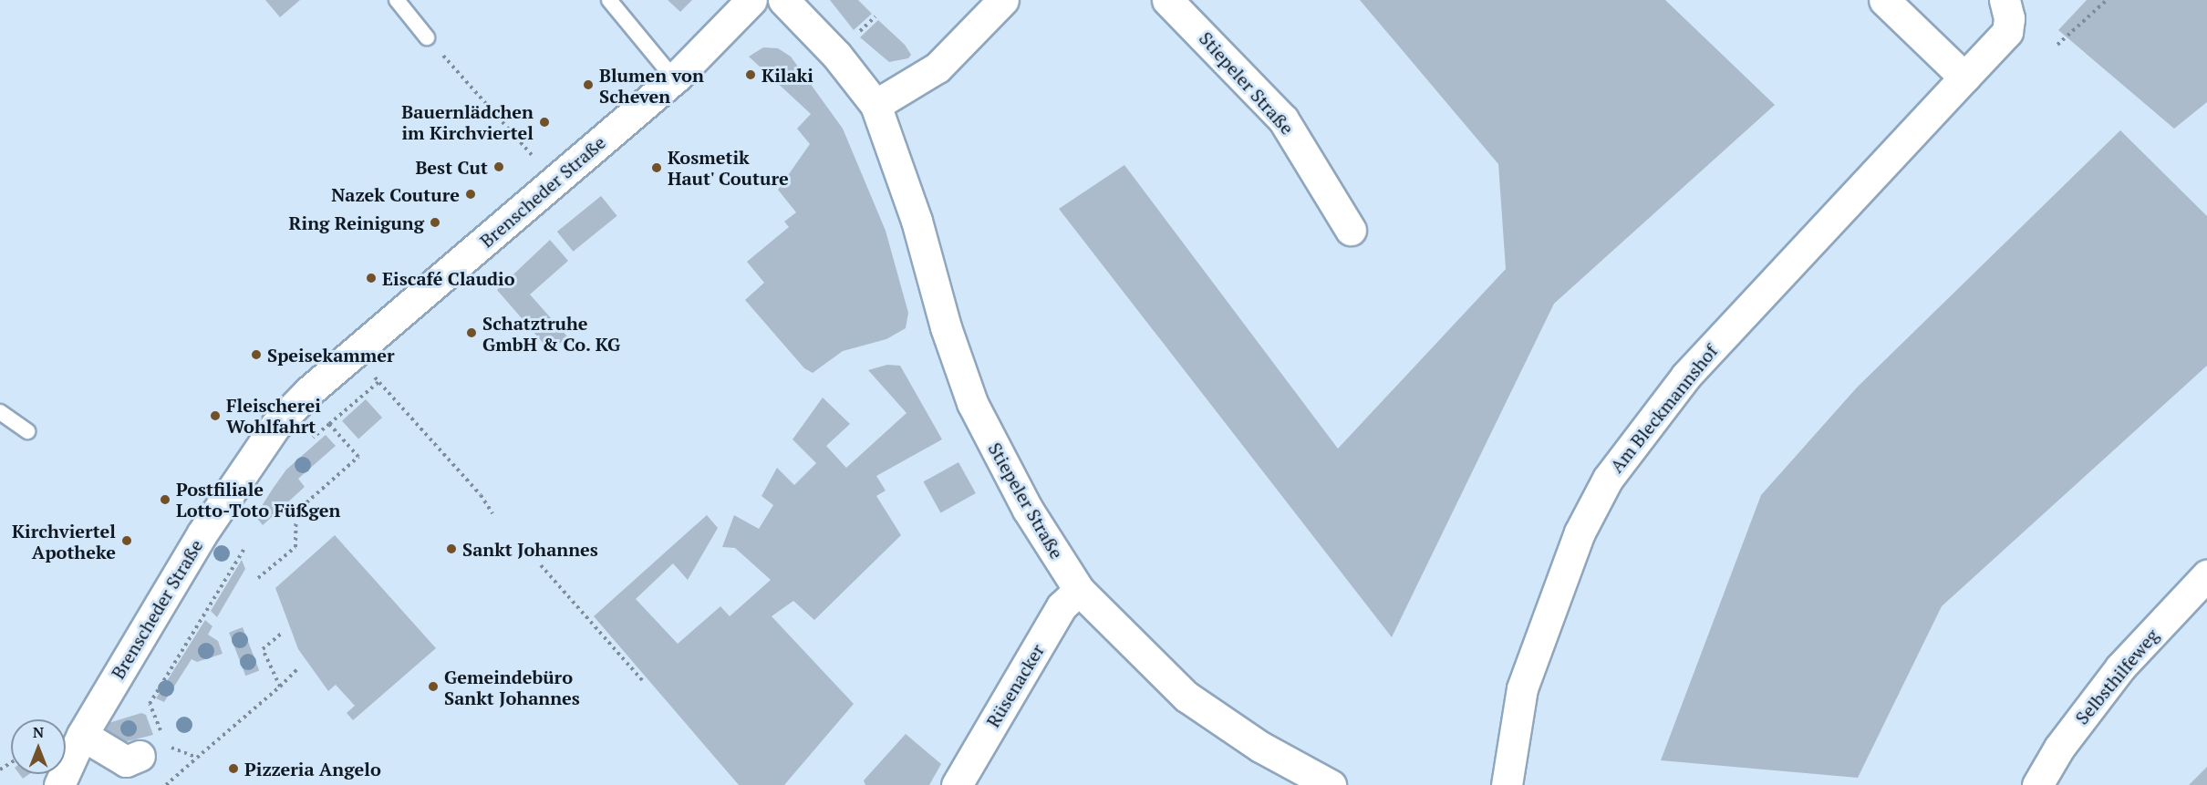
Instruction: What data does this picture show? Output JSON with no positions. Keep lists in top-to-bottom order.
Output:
{
  "streets": {
    "street": [
      "Stiepeler Straße",
      "Brenscheder Straße",
      "Am Bleckmannshof",
      "Selbsthilfeweg",
      "Rüsenacker"
    ]
  },
  "crossings": [
    ["Stiepeler Straße", "Rüsenacker"]
  ],
  "places": [
    "Kilaki",
    "Blumen von Scheven",
    "Bauernlädchen im Kirchviertel",
    "Best Cut",
    "Kosmetik Haut' Couture",
    "Nazek Couture",
    "Ring Reinigung",
    "Eiscafé Claudio",
    "Schatztruhe GmbH & Co. KG",
    "Speisekammer",
    "Fleischerei Wohlfahrt",
    "Postfiliale Lotto-Toto Füßgen",
    "Kirchviertel Apotheke",
    "Sankt Johannes",
    "Gemeindebüro Sankt Johannes",
    "Pizzeria Angelo"
  ],
  "north": "top"
}
